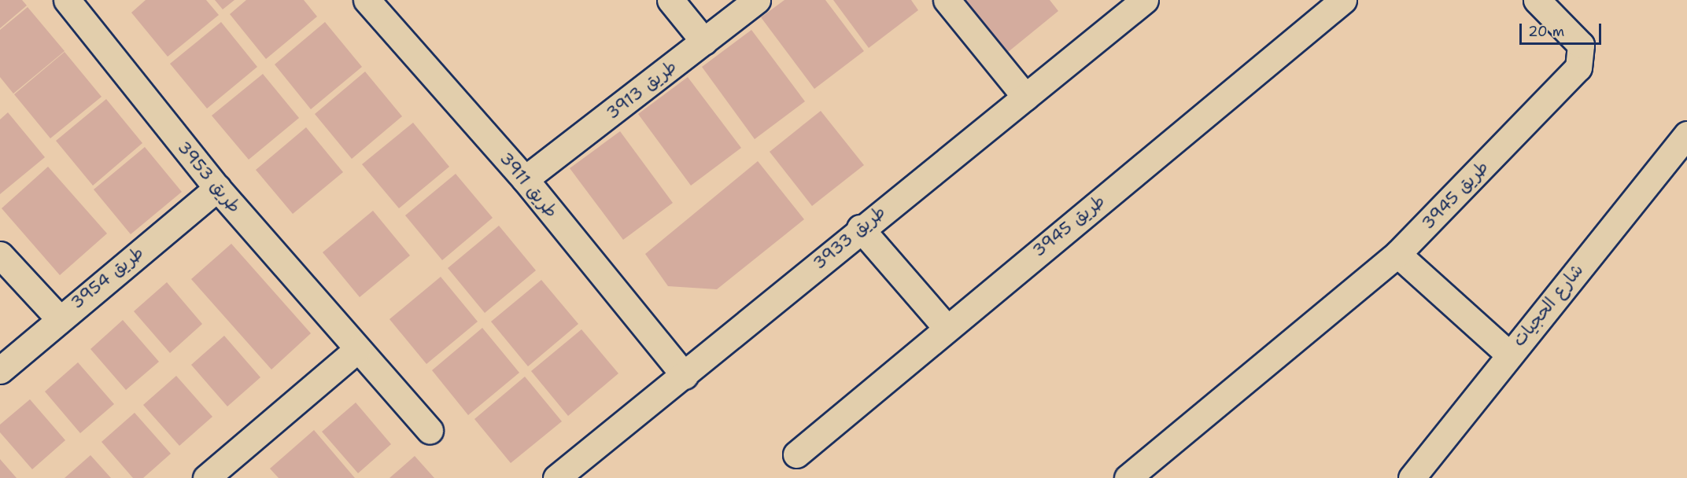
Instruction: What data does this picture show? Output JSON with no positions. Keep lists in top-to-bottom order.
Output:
{
  "streets": {
    "street": [
      "طريق 3913",
      "طريق 3953",
      "طريق 3911",
      "طريق 3945",
      "طريق 3933",
      "طريق 3954",
      "شارع الحجيات"
    ]
  },
  "crossings": [
    ["طريق 3913", "طريق 3911"],
    ["طريق 3953", "طريق 3954"],
    ["طريق 3911", "طريق 3933"]
  ],
  "scale_bar": "20 m"
}
